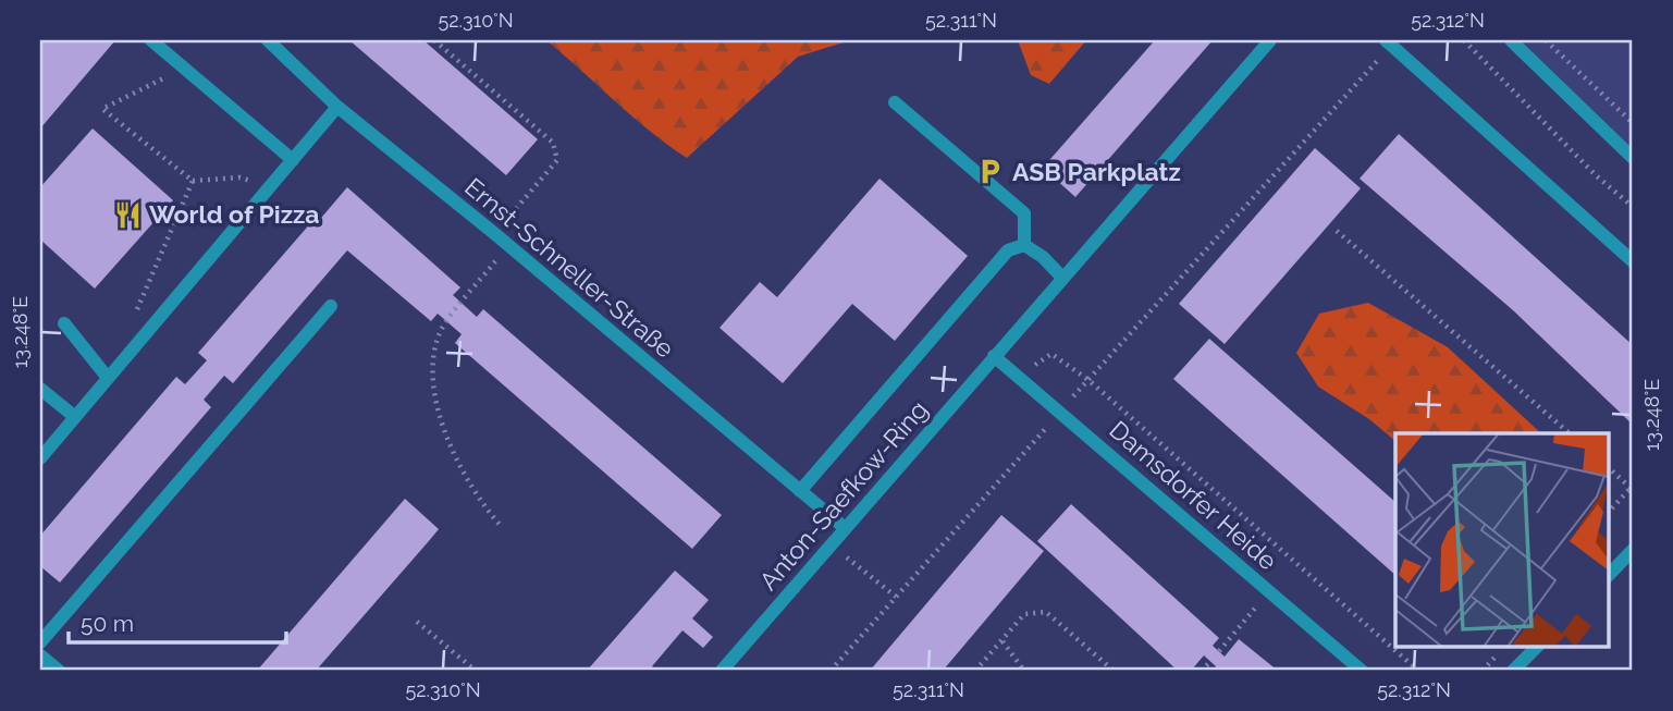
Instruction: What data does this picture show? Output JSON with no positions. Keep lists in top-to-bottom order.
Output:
{
  "streets": {
    "street": ["Ernst-Schneller-Straße", "Anton-Saefkow-Ring", "Damsdorfer Heide"]
  },
  "crossings": [
    ["Ernst-Schneller-Straße", "Anton-Saefkow-Ring"],
    ["Anton-Saefkow-Ring", "Damsdorfer Heide"]
  ],
  "places": {
    "parking": ["ASB Parkplatz"],
    "restaurant": ["World of Pizza"]
  },
  "scale_bar": "50 m",
  "coordinates": [
    "52.310°N",
    "52.311°N",
    "52.312°N",
    "13.248°E"
  ]
}
